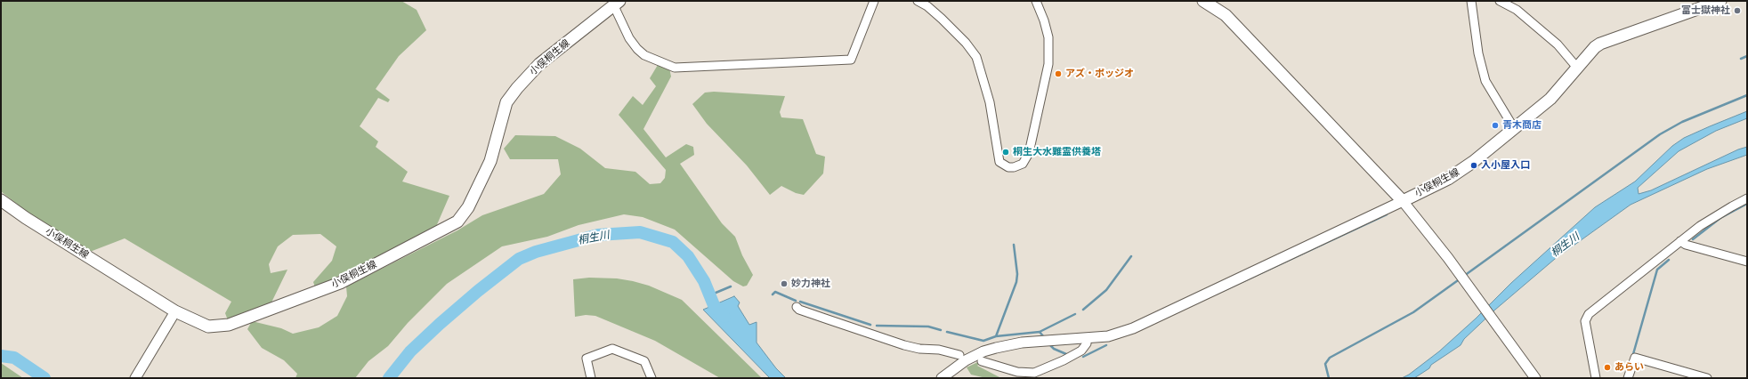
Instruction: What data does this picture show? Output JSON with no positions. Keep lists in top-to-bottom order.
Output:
{
  "streets": {
    "main road": ["小俣桐生線"]
  },
  "water": ["桐生川"],
  "places": [
    "富士獄神社",
    "アズ・ポッジオ",
    "青木商店",
    "桐生大水難霊供養塔",
    "入小屋入口",
    "妙力神社",
    "あらい"
  ]
}
